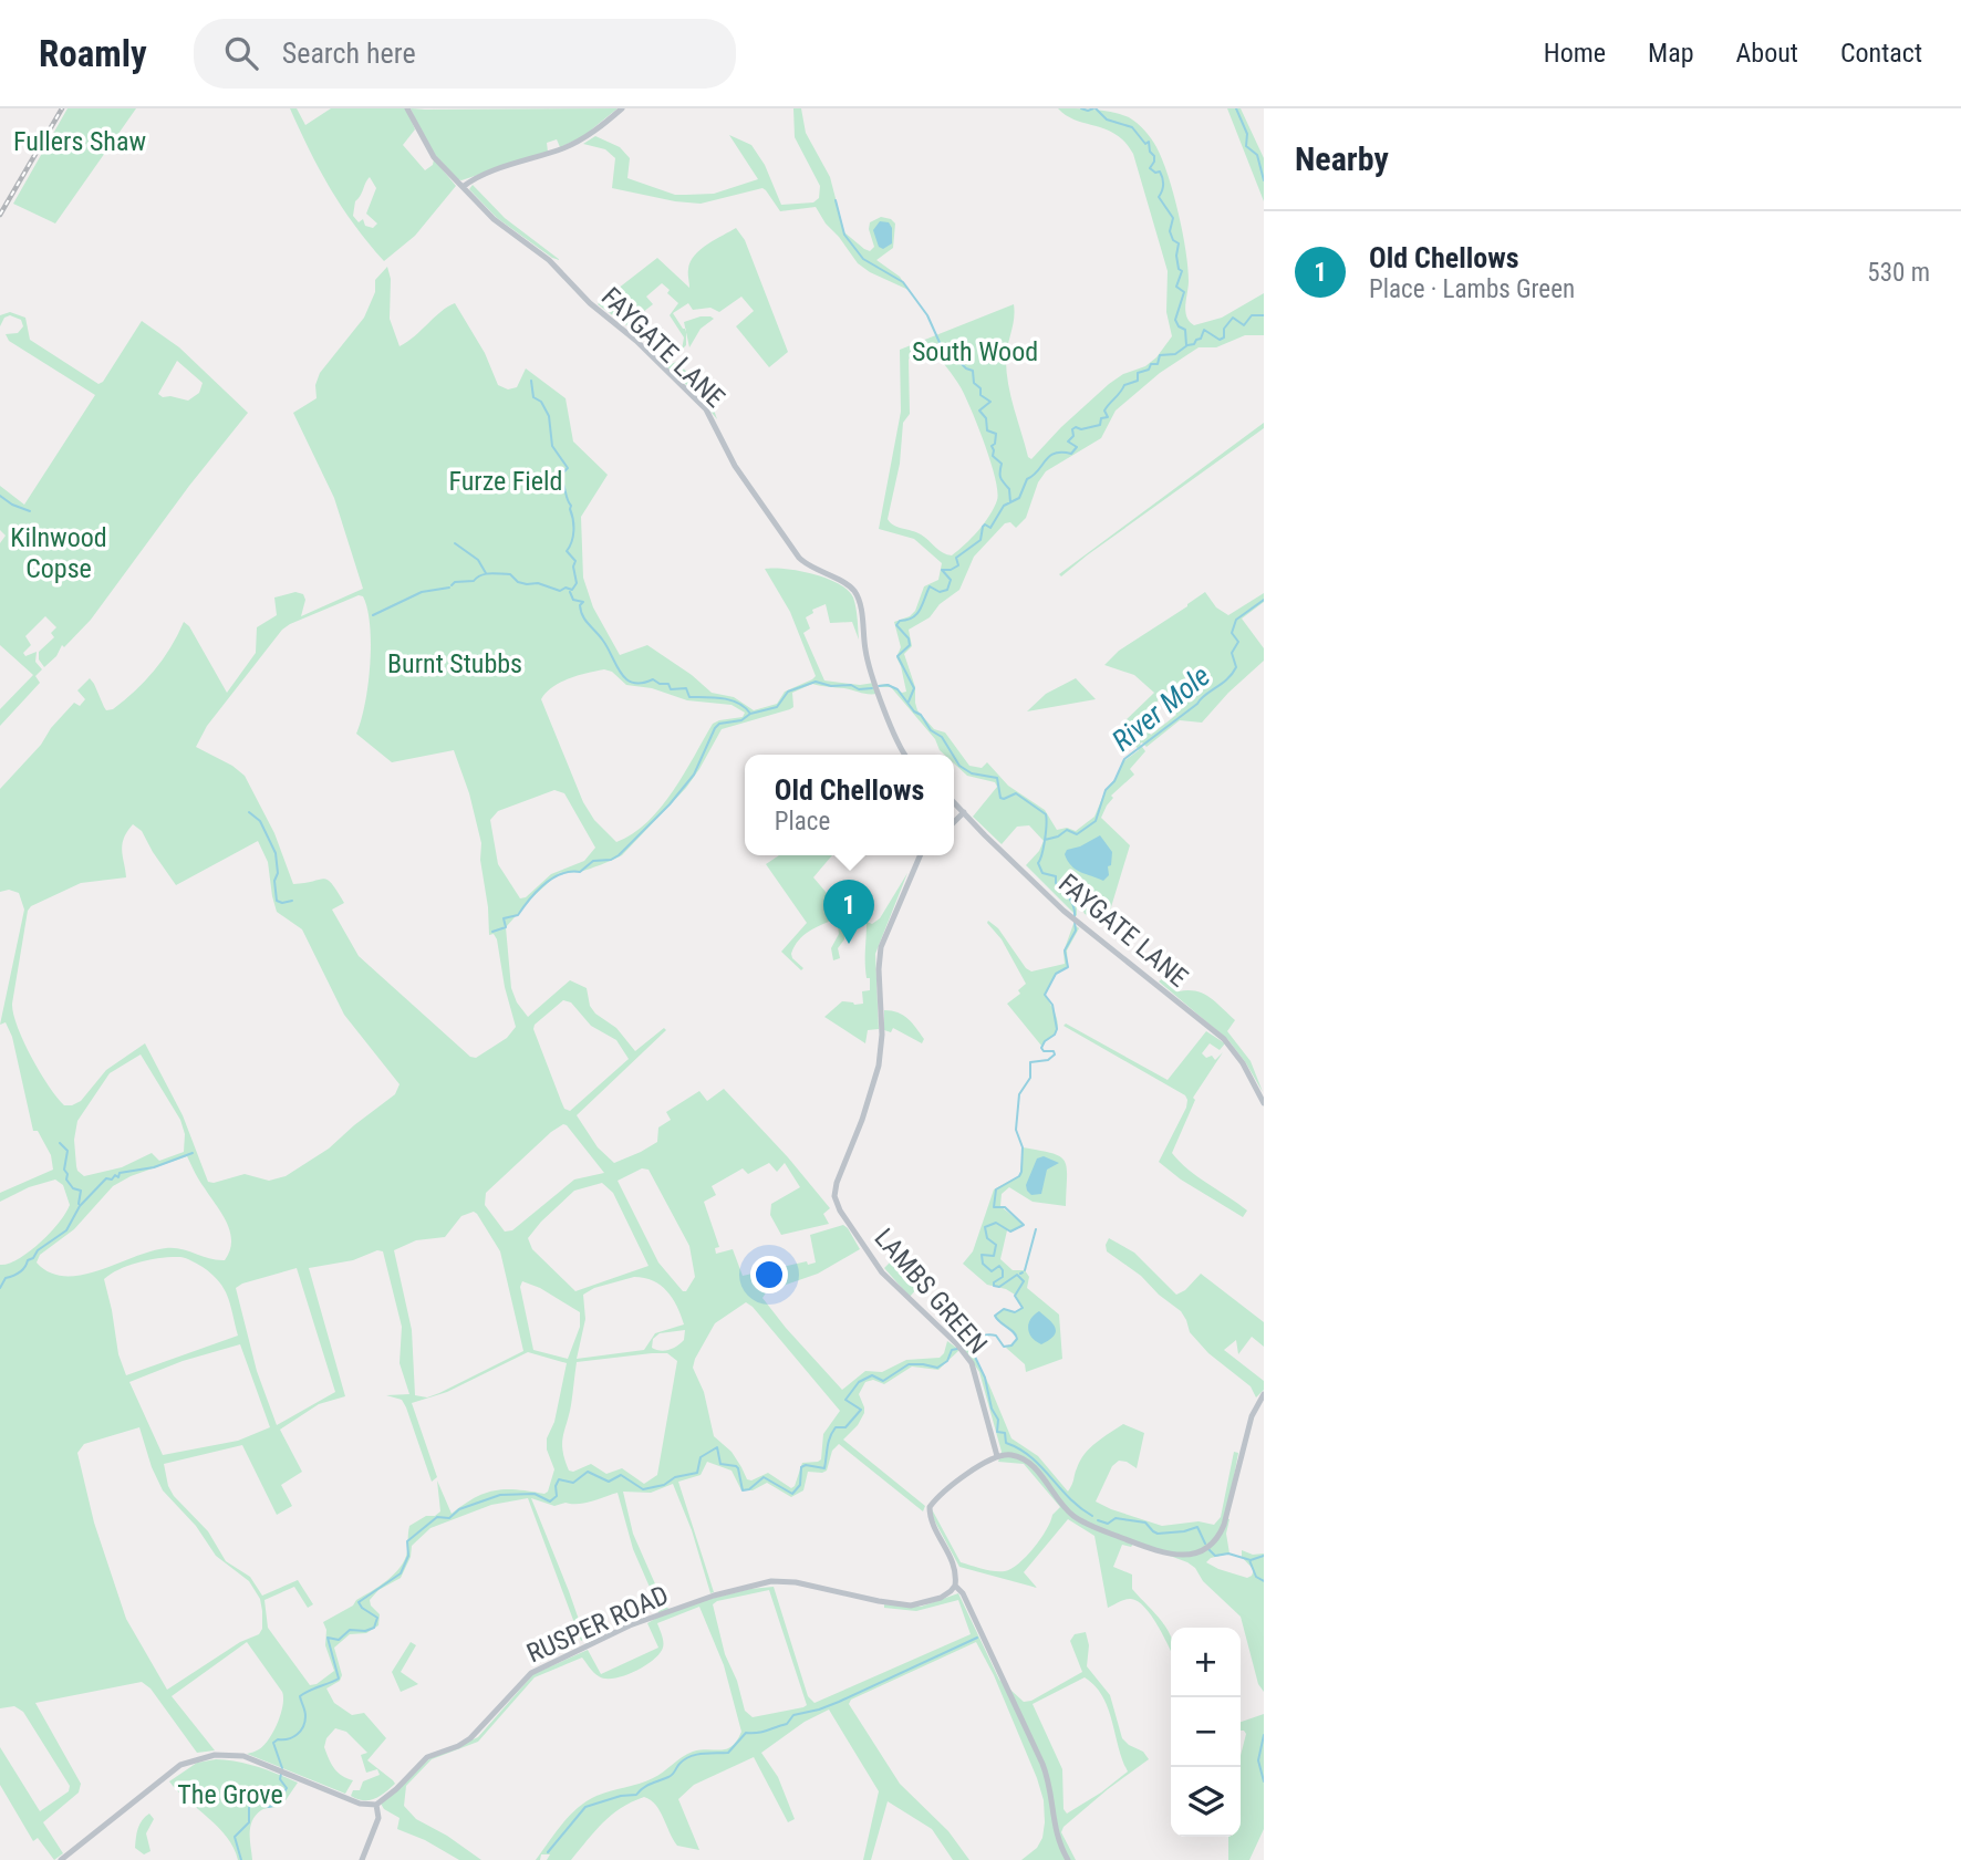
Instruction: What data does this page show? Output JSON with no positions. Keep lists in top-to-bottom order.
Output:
{
  "streets": {
    "street": ["FAYGATE LANE", "LAMBS GREEN", "RUSPER ROAD"]
  },
  "water": ["River Mole"],
  "parks": [
    "Fullers Shaw",
    "South Wood",
    "Furze Field",
    "Kilnwood Copse",
    "Burnt Stubbs",
    "The Grove"
  ],
  "page": {
    "header": "Roamly",
    "search": "Search here",
    "nav": [
      "Home",
      "Map",
      "About",
      "Contact"
    ],
    "heading": "Nearby",
    "list": [
      {
        "mark": "1",
        "name": "Old Chellows",
        "note": "Place · Lambs Green",
        "value": "530 m"
      }
    ],
    "popup": ["Old Chellows", "Place"],
    "pins": "1",
    "map_buttons": ["+", "−"]
  }
}
